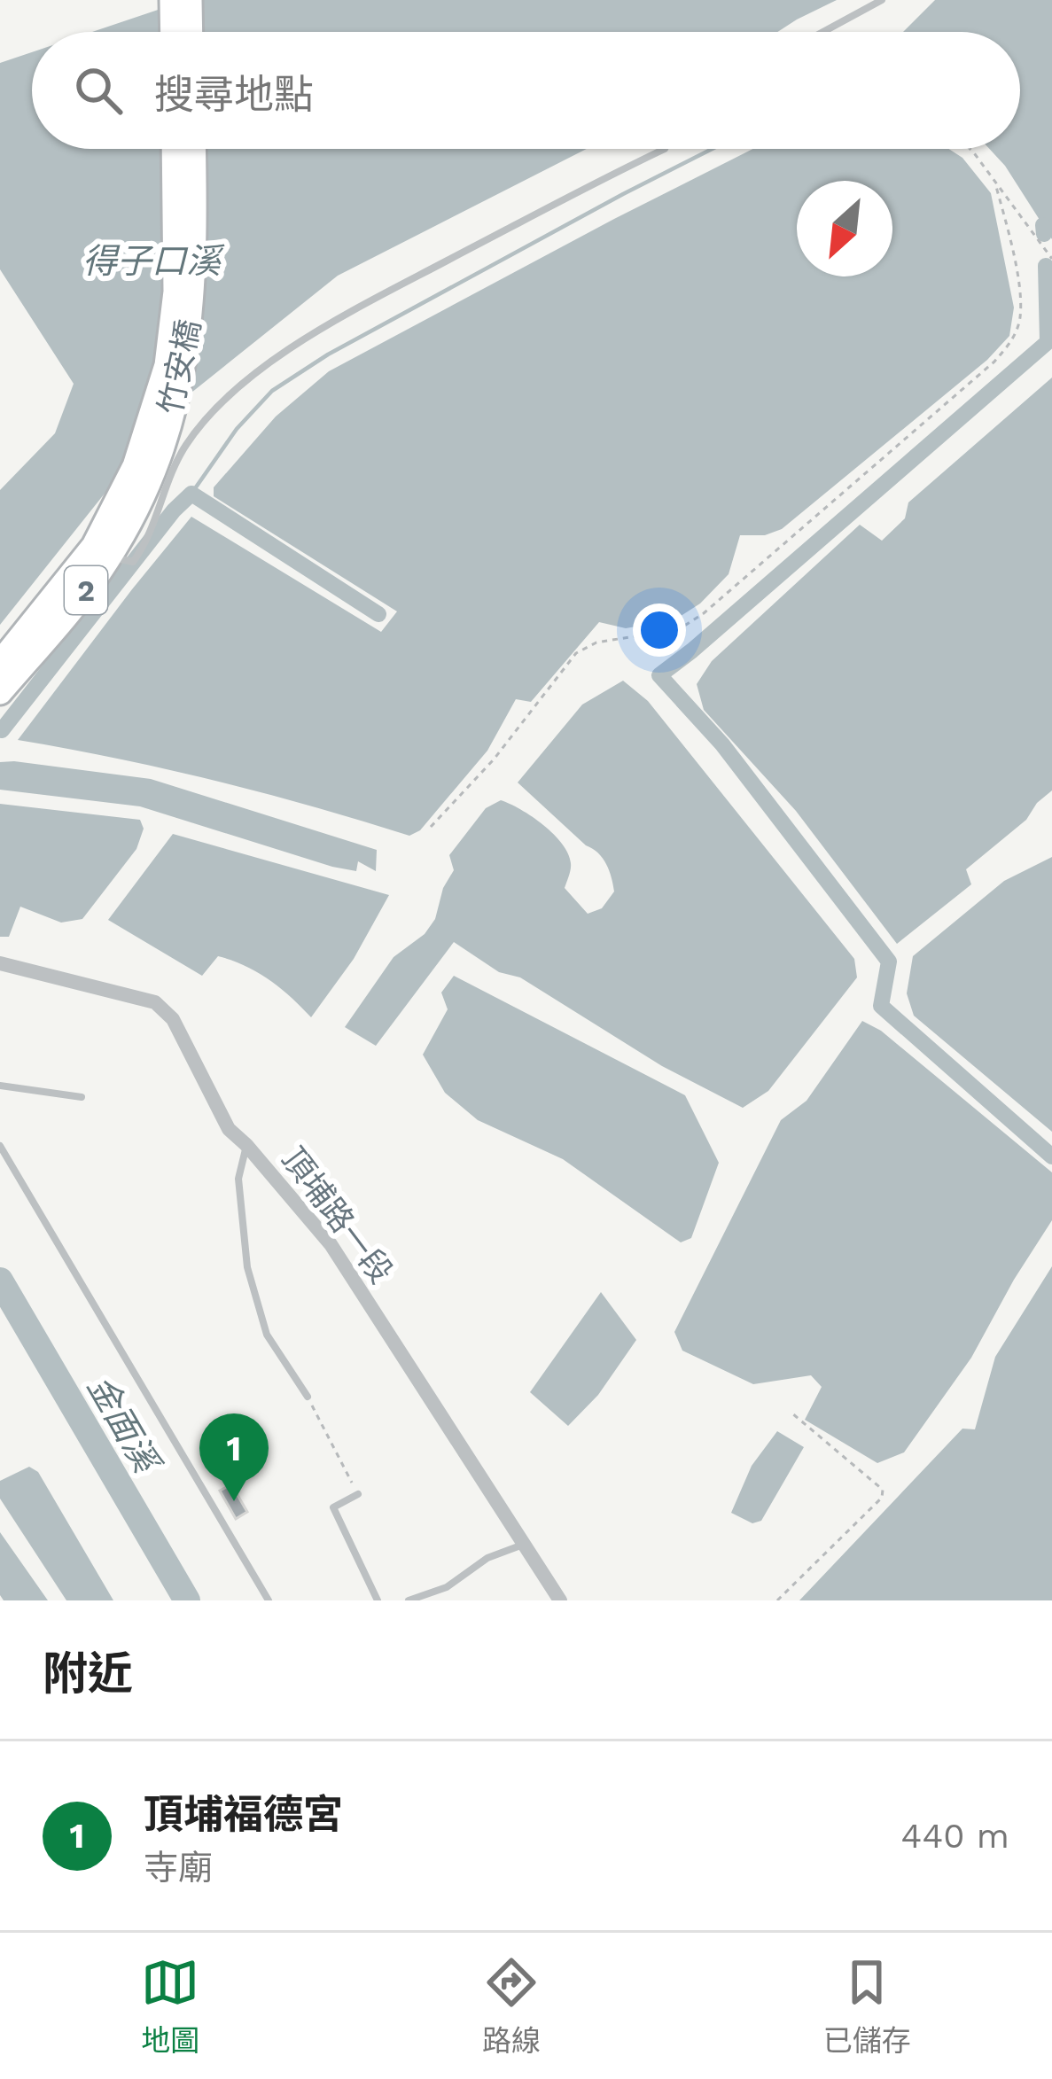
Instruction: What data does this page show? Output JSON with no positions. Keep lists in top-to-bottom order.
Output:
{
  "streets": {
    "main road": ["竹安橋", "2"],
    "street": ["頂埔路一段"]
  },
  "crossings": [
    ["竹安橋", "2"]
  ],
  "water": ["得子口溪", "金面溪"],
  "north": "bottom left",
  "page": {
    "search": "搜尋地點",
    "pins": "1",
    "heading": "附近",
    "list": [
      {
        "mark": "1",
        "name": "頂埔福德宮",
        "note": "寺廟",
        "value": "440 m"
      }
    ],
    "nav": ["地圖", "路線", "已儲存"]
  }
}
